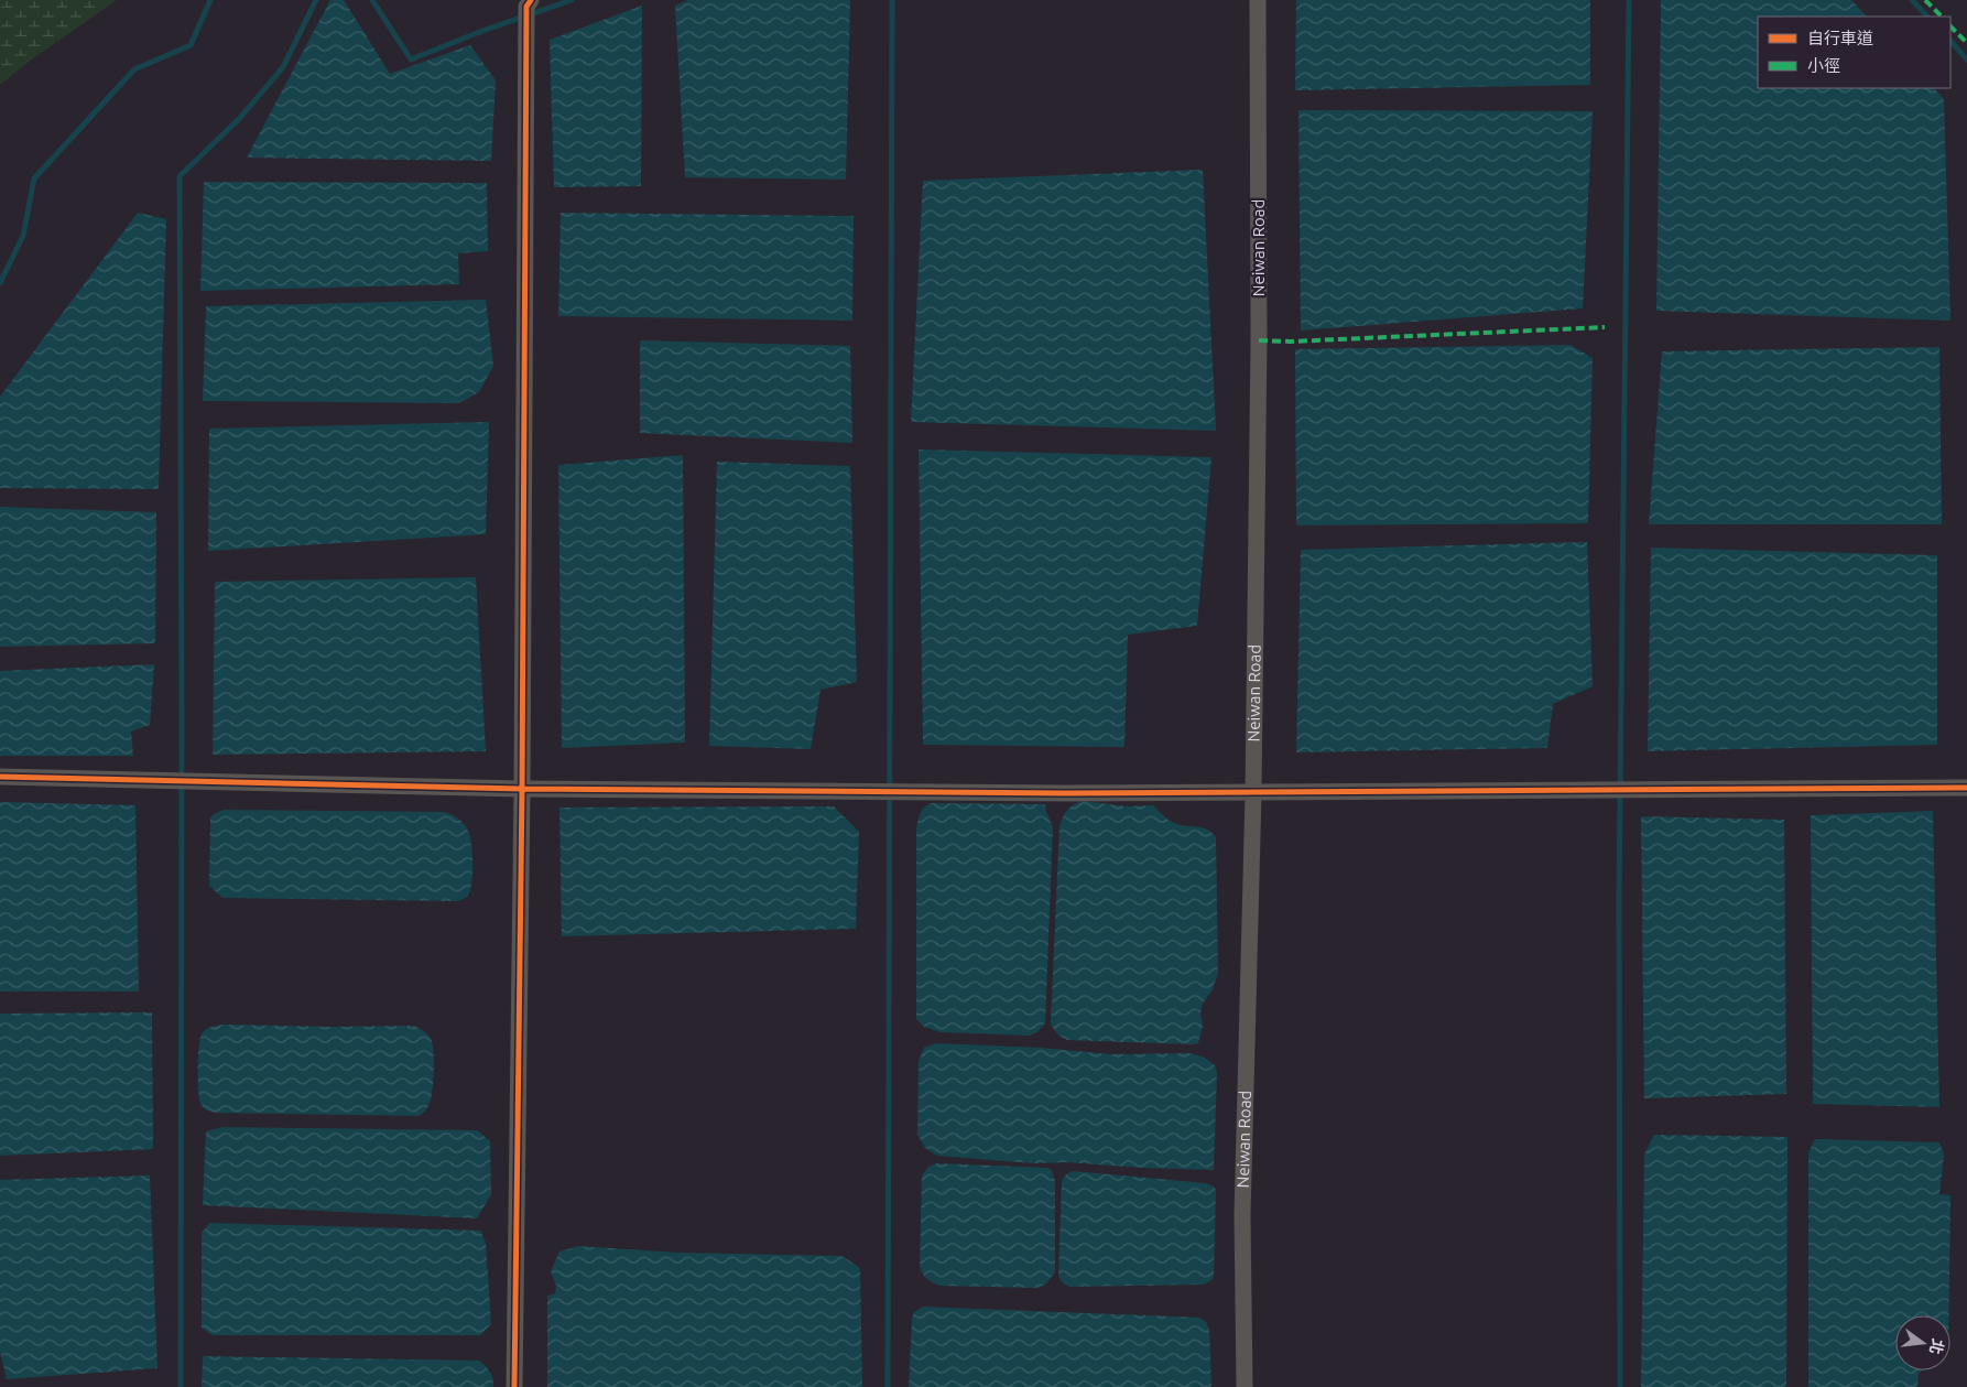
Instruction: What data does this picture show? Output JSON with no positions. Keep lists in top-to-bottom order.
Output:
{
  "streets": {
    "street": ["Neiwan Road"]
  },
  "legend": ["自行車道", "小徑"],
  "north": "right"
}
